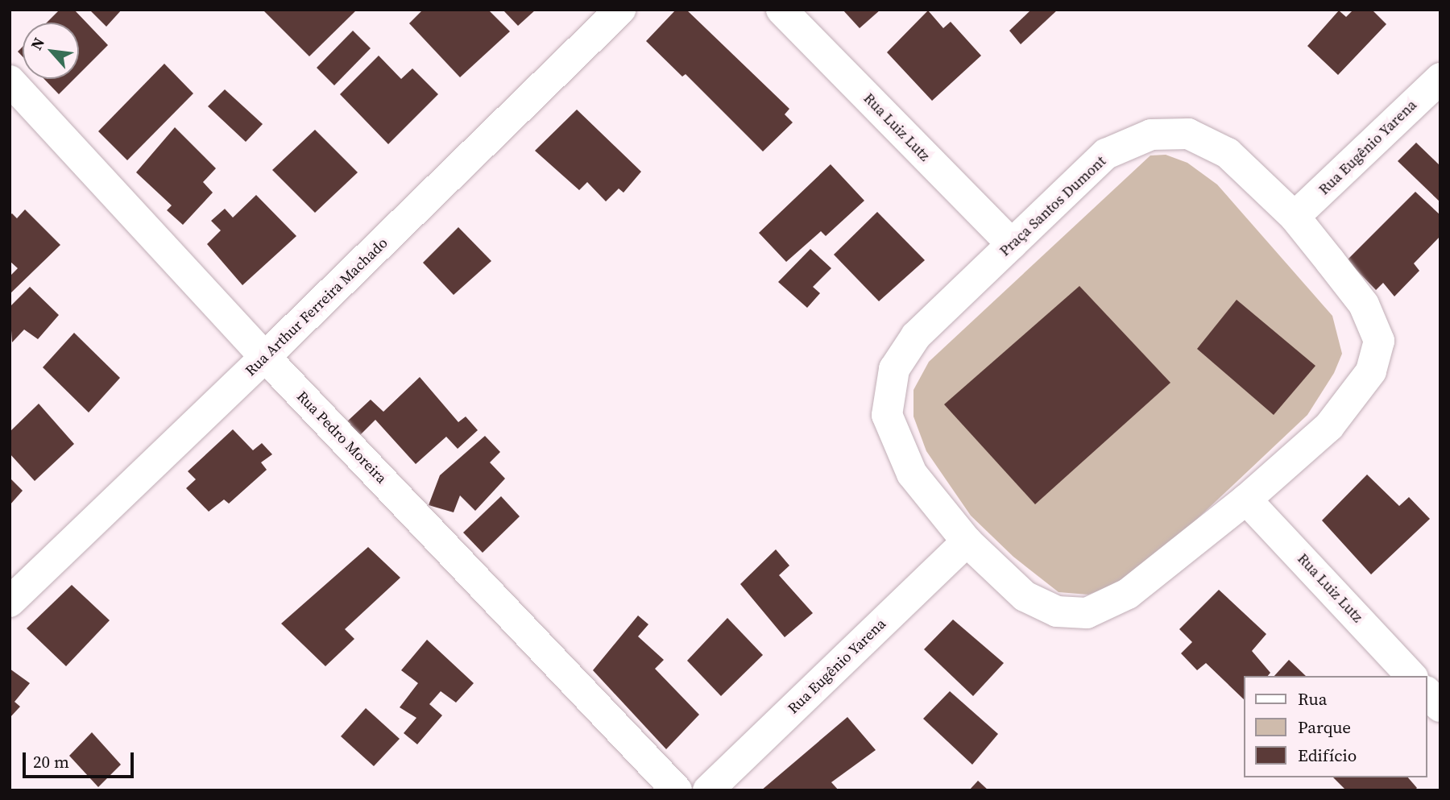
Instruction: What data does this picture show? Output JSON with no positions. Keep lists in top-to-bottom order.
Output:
{
  "streets": {
    "street": [
      "Rua Luiz Lutz",
      "Rua Eugênio Yarena",
      "Praça Santos Dumont",
      "Rua Arthur Ferreira Machado",
      "Rua Pedro Moreira"
    ]
  },
  "crossings": [
    ["Rua Luiz Lutz", "Praça Santos Dumont"],
    ["Rua Eugênio Yarena", "Praça Santos Dumont"],
    ["Rua Arthur Ferreira Machado", "Rua Pedro Moreira"]
  ],
  "legend": ["Rua", "Parque", "Edifício"],
  "scale_bar": "20 m",
  "north": "top left"
}
